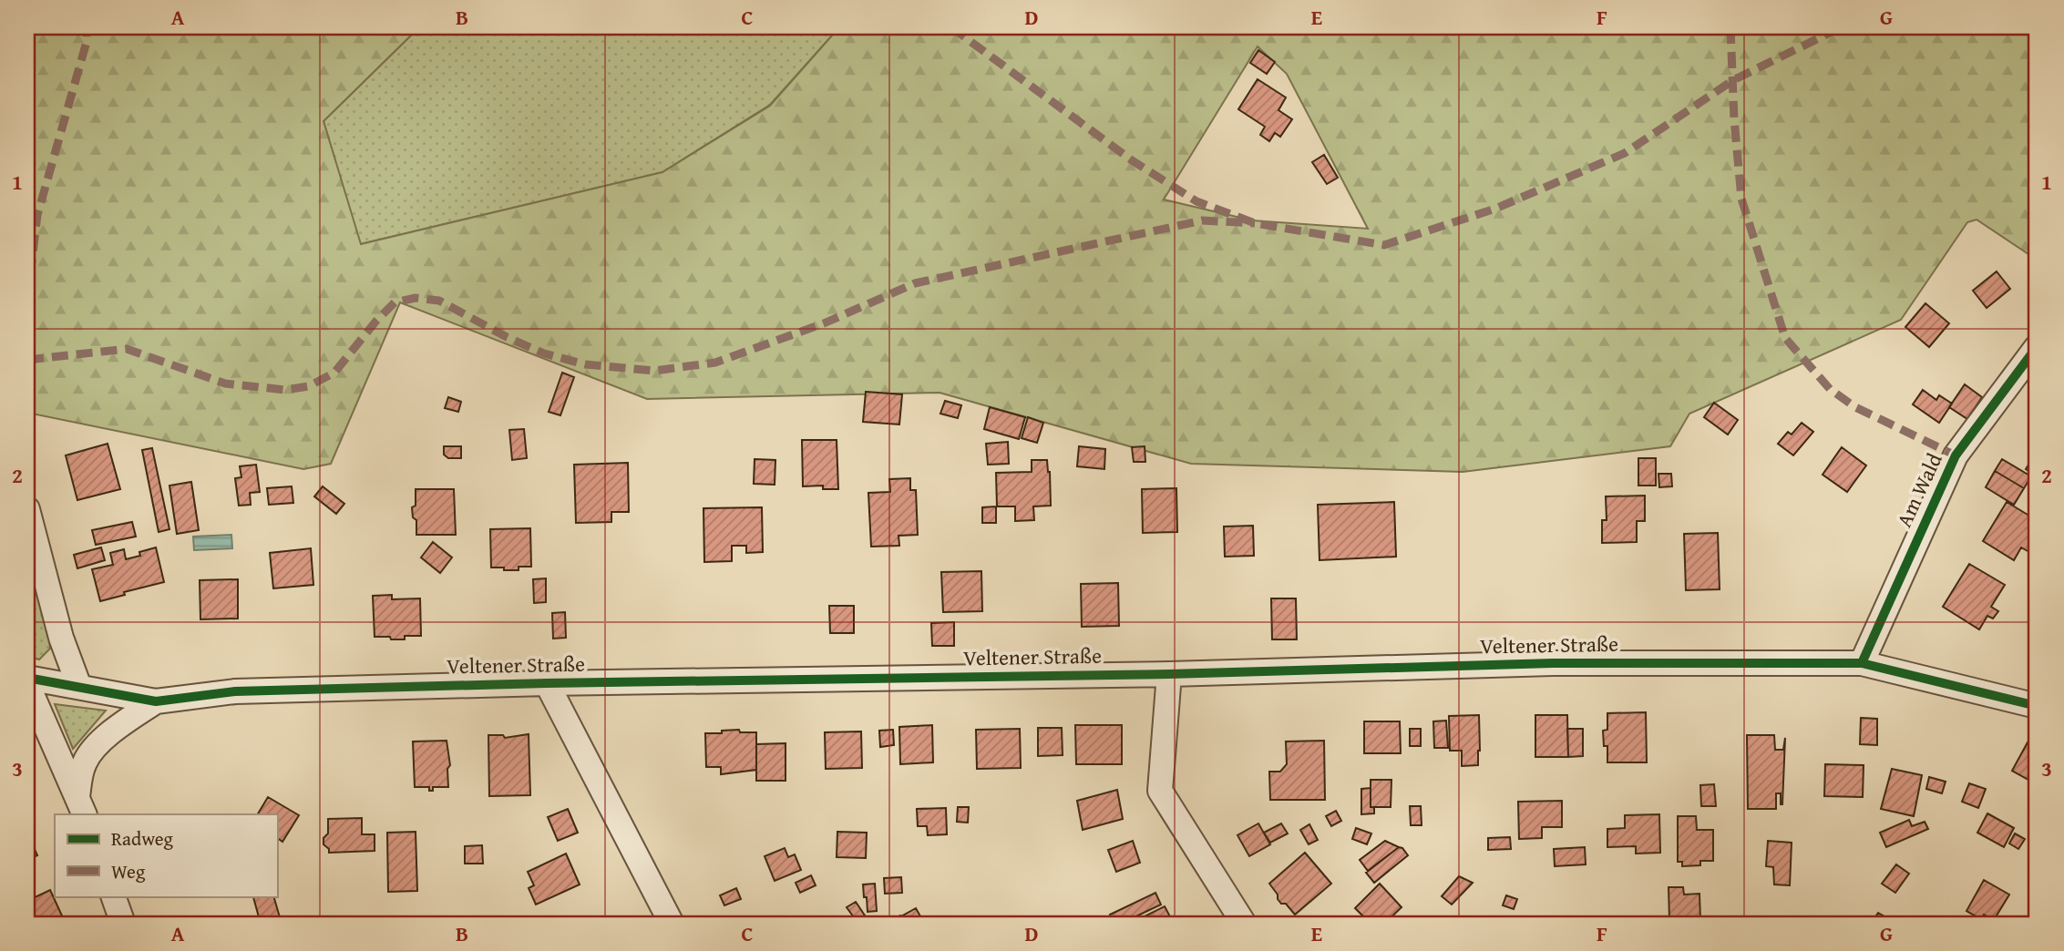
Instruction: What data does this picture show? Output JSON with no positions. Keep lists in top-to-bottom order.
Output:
{
  "streets": {
    "street": ["Am Wald", "Veltener Straße"]
  },
  "crossings": [
    ["Am Wald", "Veltener Straße"]
  ],
  "legend": ["Radweg", "Weg"],
  "grid": {
    "columns": [
      "A",
      "B",
      "C",
      "D",
      "E",
      "F",
      "G"
    ],
    "rows": ["1", "2", "3"]
  }
}
